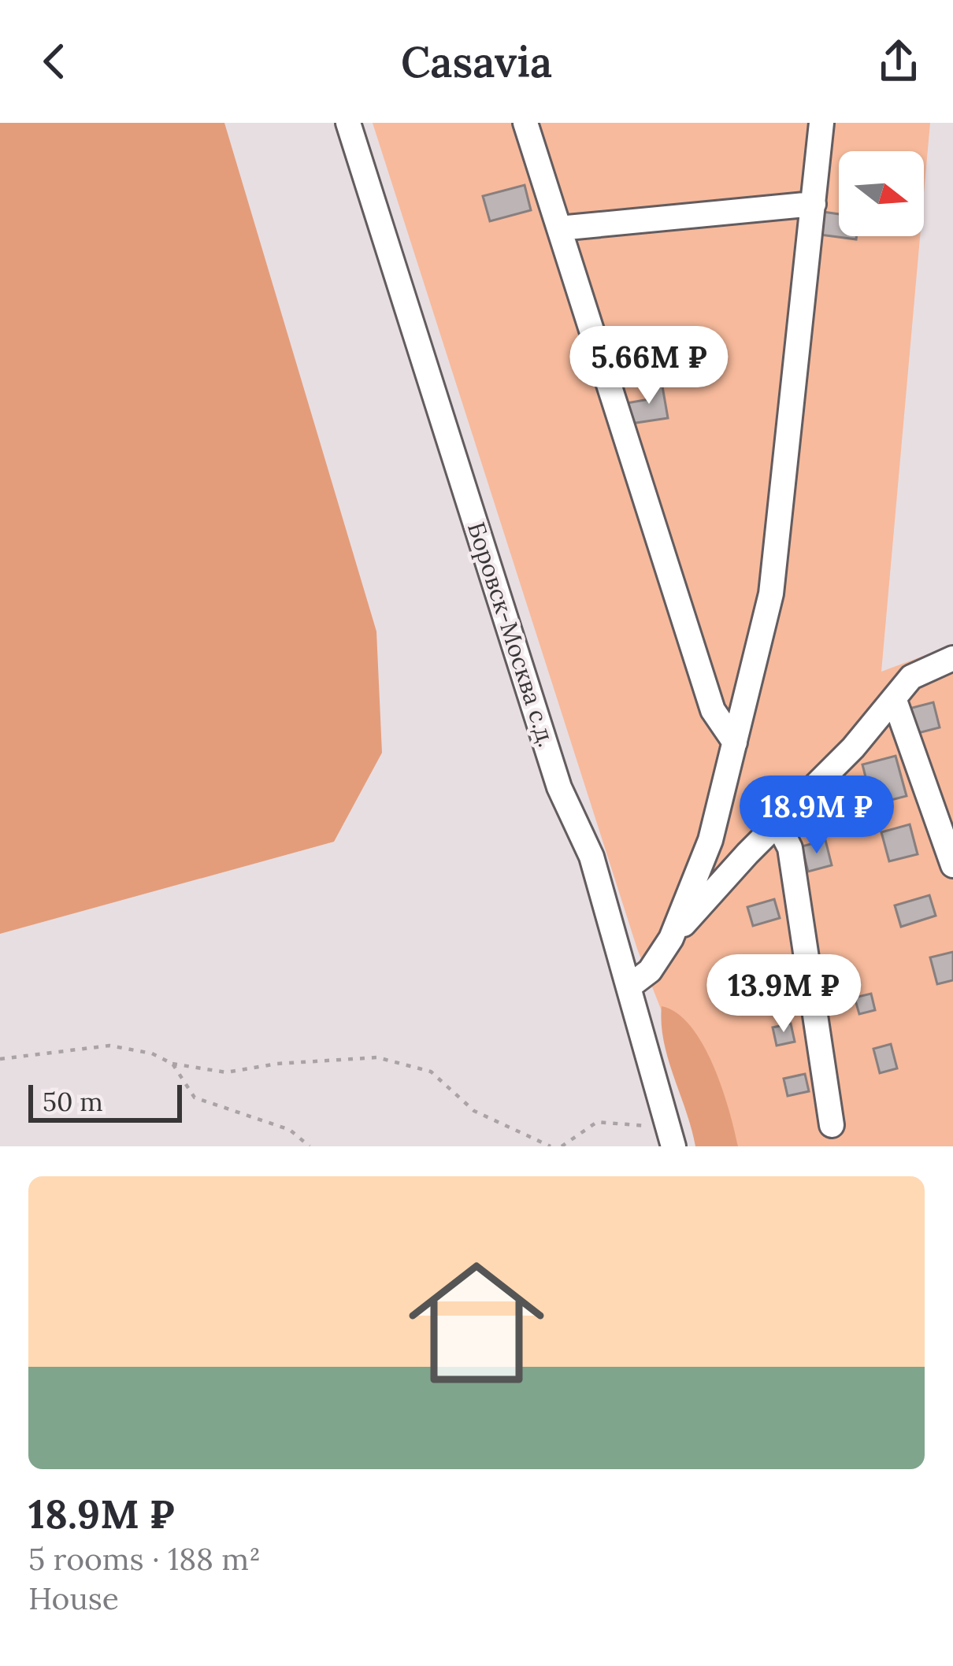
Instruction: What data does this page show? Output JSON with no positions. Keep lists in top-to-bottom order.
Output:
{
  "streets": {
    "street": ["Боровск-Москва с.д."]
  },
  "scale_bar": "50 m",
  "north": "right",
  "page": {
    "header": "Casavia",
    "price": ["5.66M ₽", "18.9M ₽", "13.9M ₽"],
    "scale": "50 m",
    "list": [
      {
        "name": "18.9M ₽",
        "note": "5 rooms · 188 m² · House"
      }
    ]
  }
}
